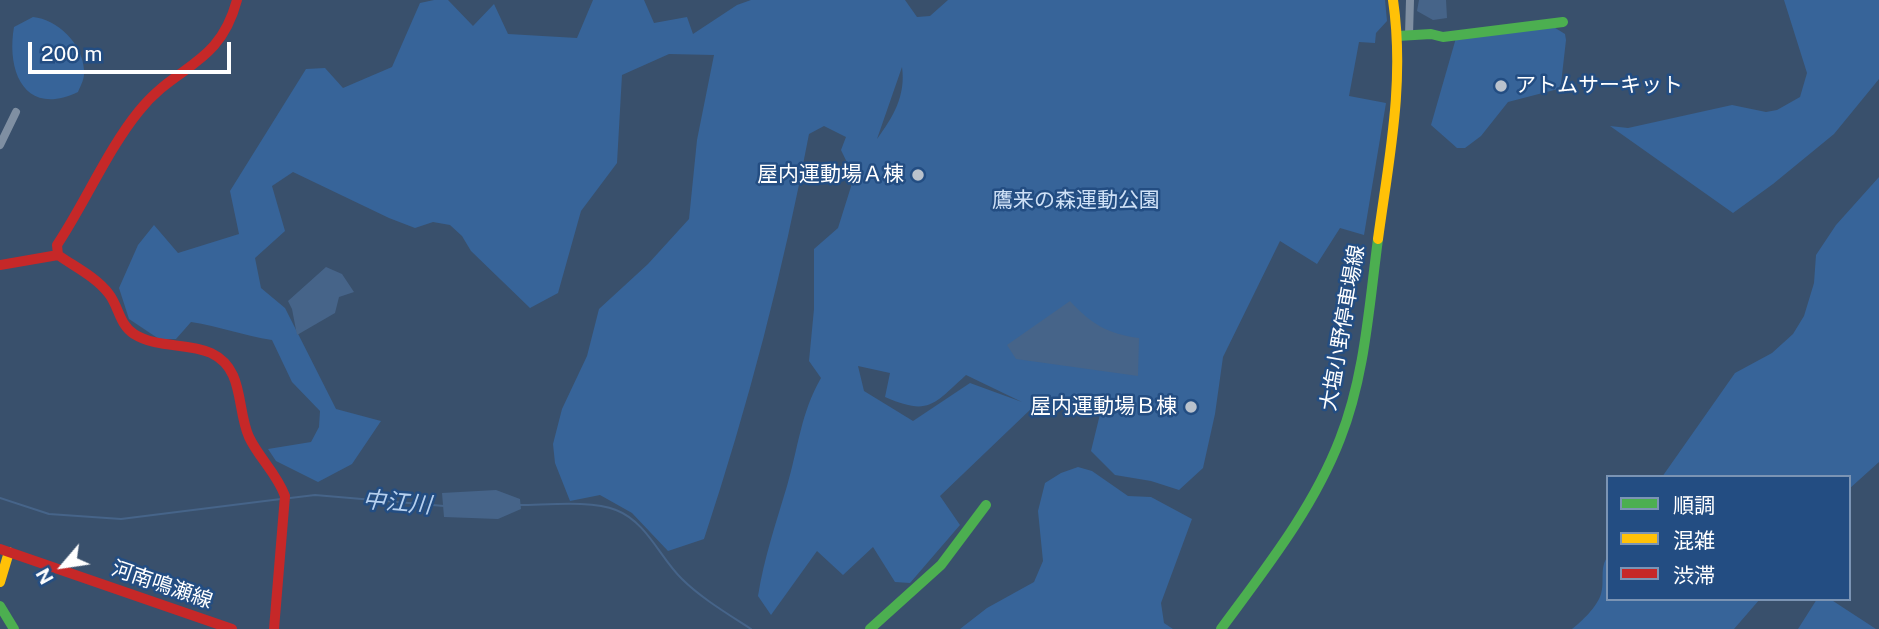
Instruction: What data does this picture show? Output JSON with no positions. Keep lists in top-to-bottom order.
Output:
{
  "streets": {
    "street": ["大塩小野停車場線", "河南鳴瀬線"]
  },
  "water": ["中江川"],
  "parks": ["鷹来の森運動公園"],
  "places": ["アトムサーキット", "屋内運動場Ａ棟", "屋内運動場Ｂ棟"],
  "legend": ["順調", "混雑", "渋滞"],
  "scale_bar": "200 m",
  "north": "bottom left"
}
